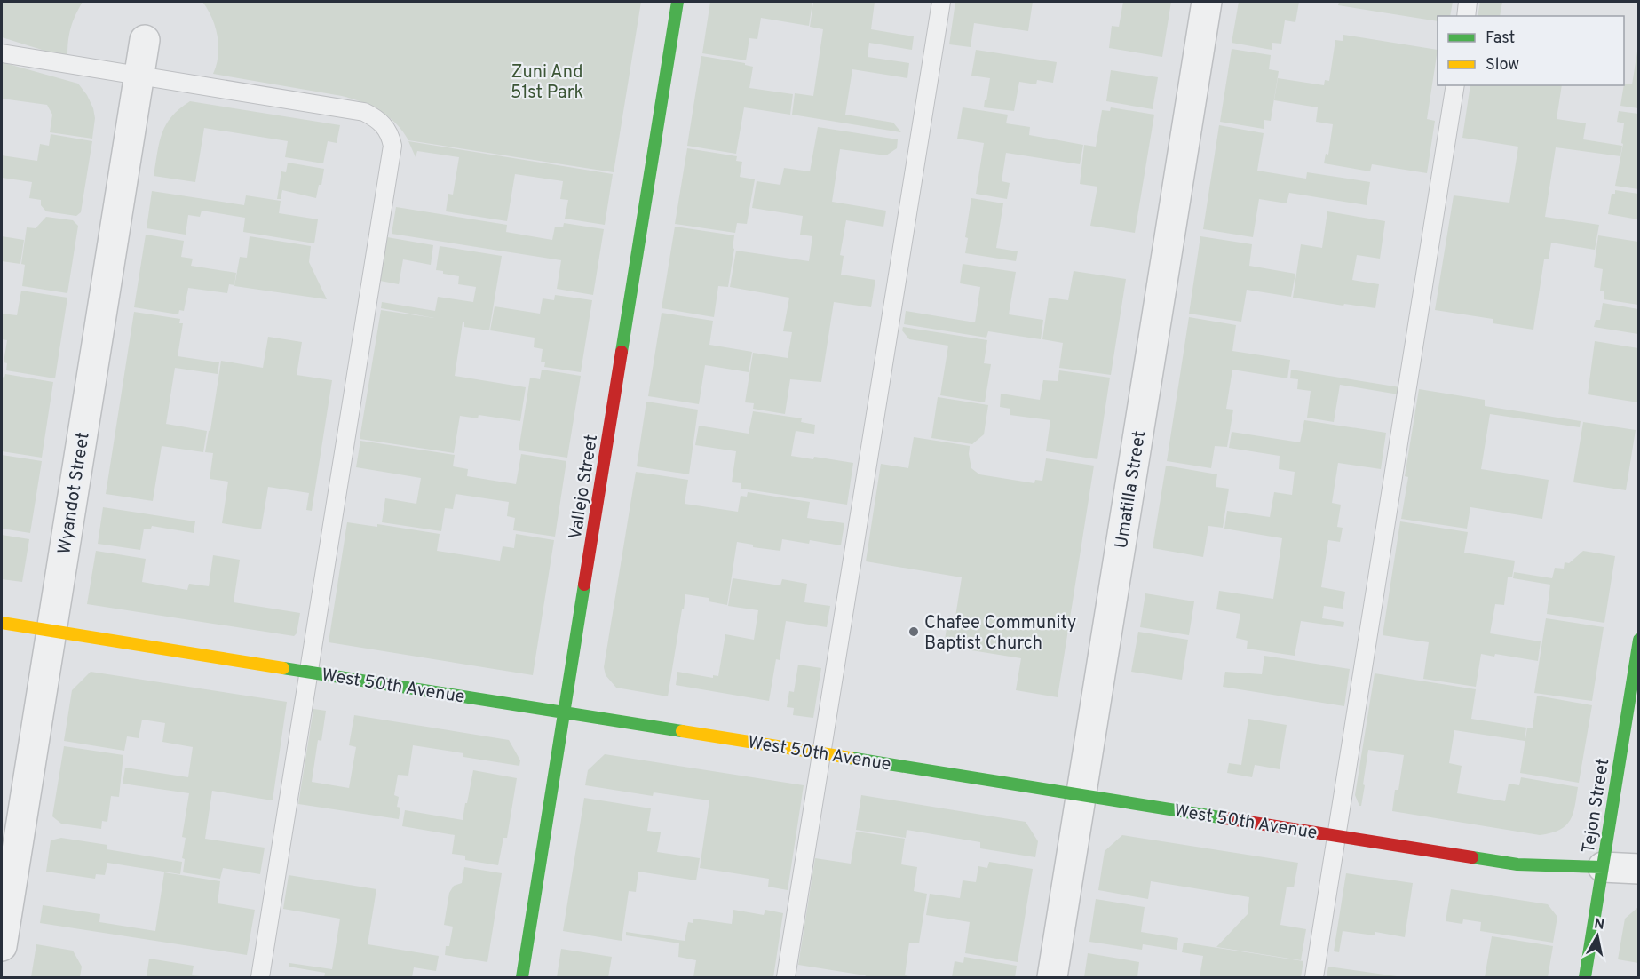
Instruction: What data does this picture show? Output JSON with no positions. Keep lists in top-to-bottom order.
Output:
{
  "streets": {
    "street": [
      "Vallejo Street",
      "Umatilla Street",
      "Wyandot Street",
      "West 50th Avenue",
      "Tejon Street"
    ]
  },
  "crossings": [
    ["Vallejo Street", "West 50th Avenue"],
    ["Umatilla Street", "West 50th Avenue"],
    ["Wyandot Street", "West 50th Avenue"],
    ["West 50th Avenue", "Tejon Street"]
  ],
  "parks": ["Zuni And 51st Park"],
  "places": ["Chafee Community Baptist Church"],
  "legend": ["Fast", "Slow"],
  "north": "top"
}
